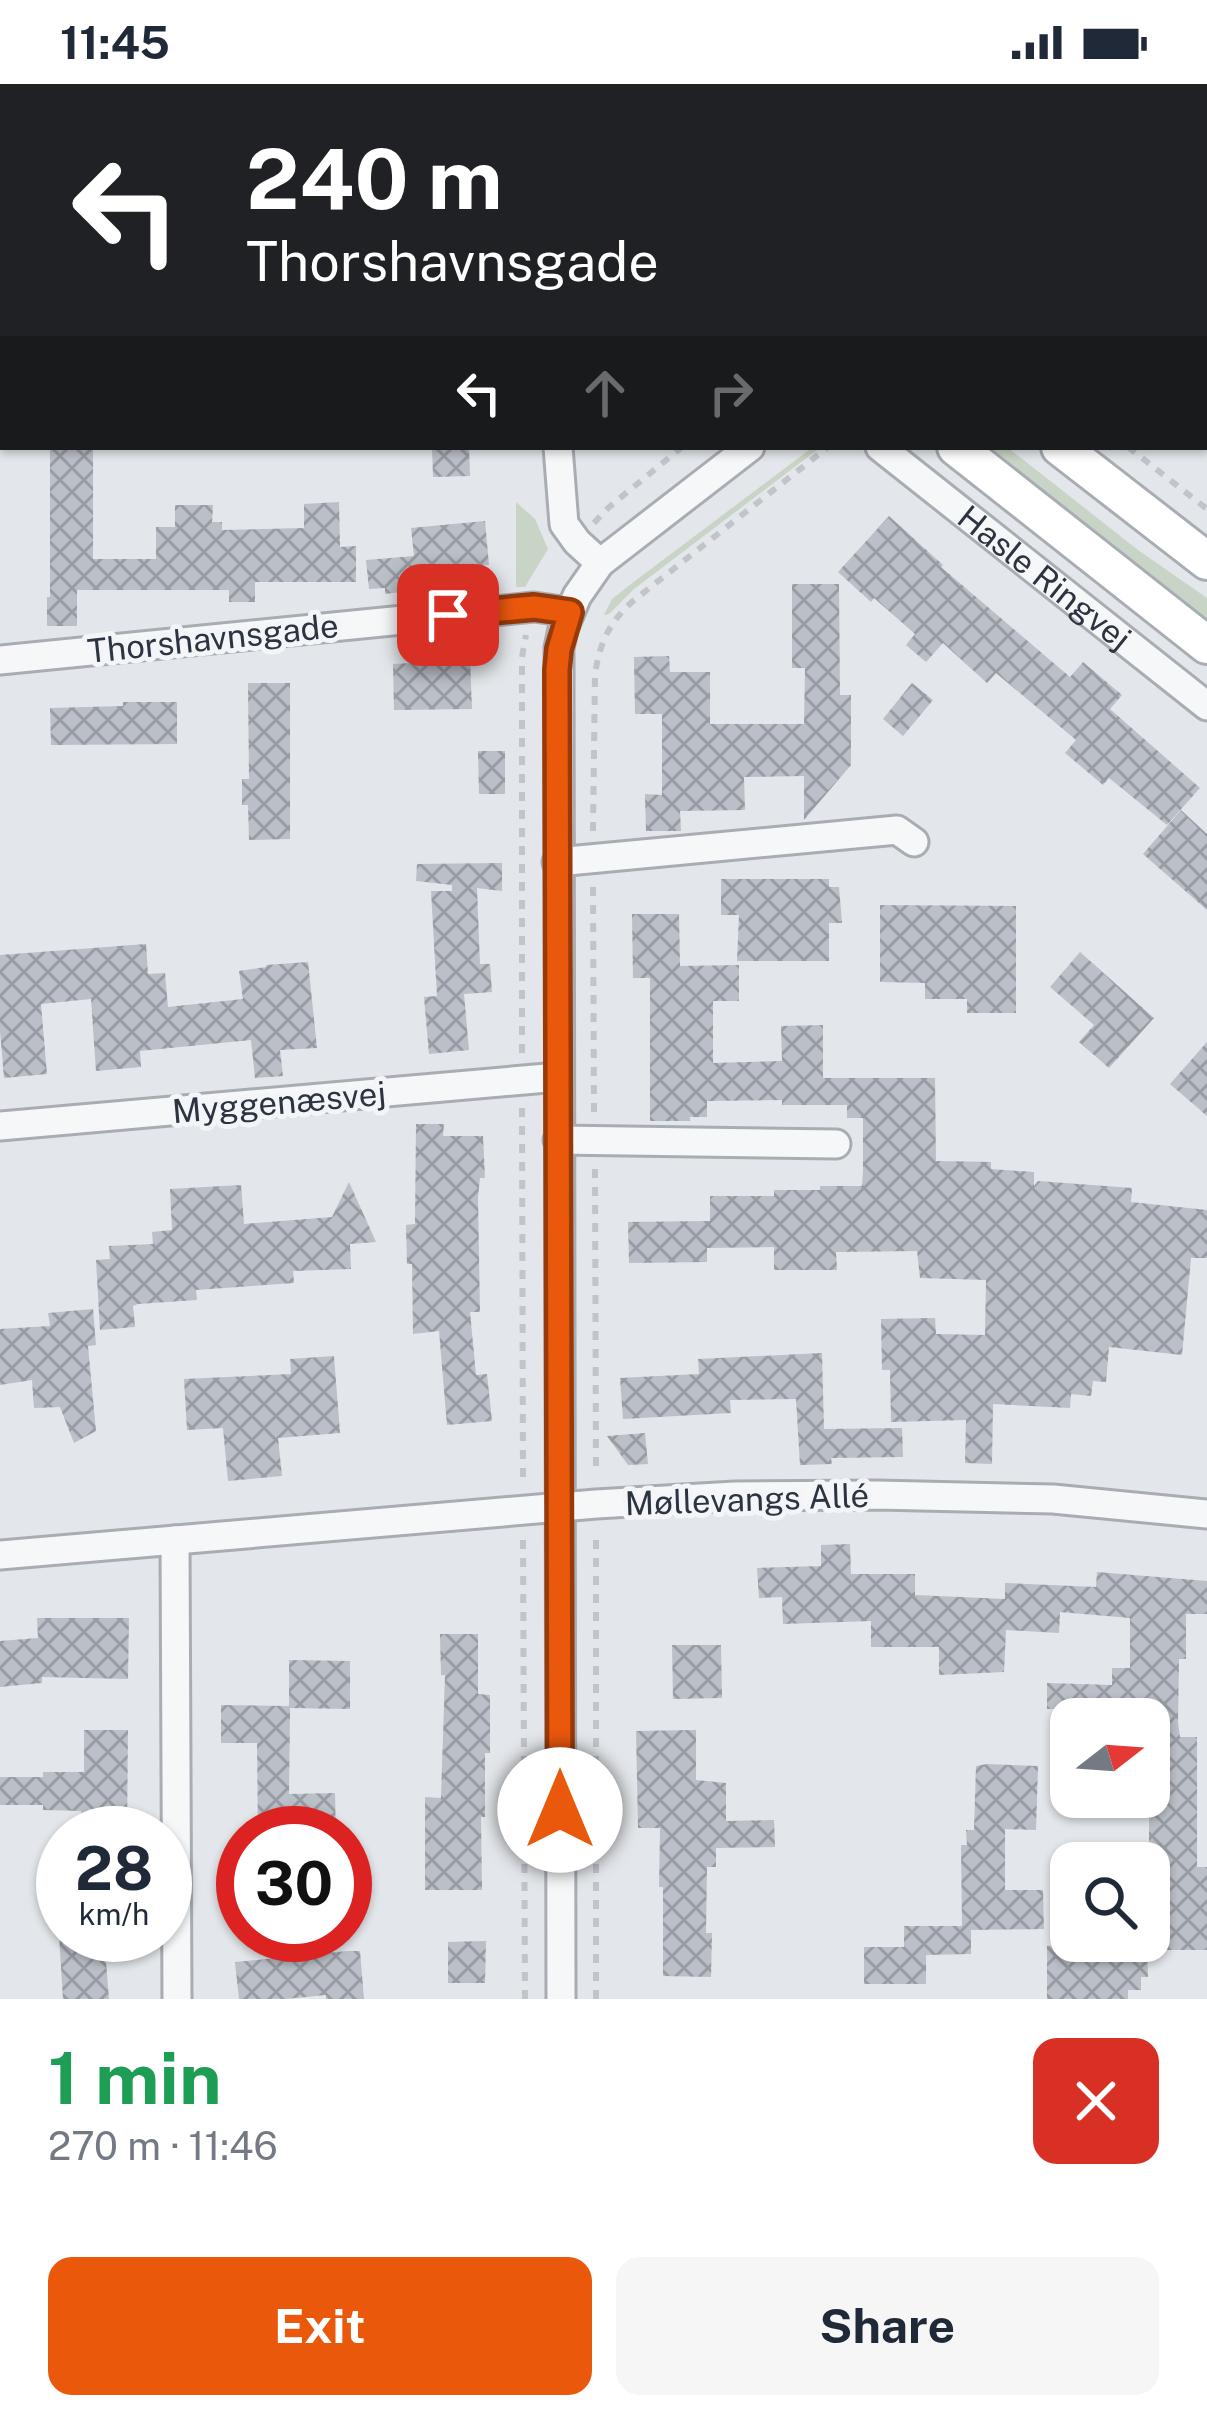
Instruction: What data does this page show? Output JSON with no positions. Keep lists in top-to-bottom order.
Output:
{
  "streets": {
    "main road": ["Hasle Ringvej"],
    "street": ["Thorshavnsgade", "Myggenæsvej", "Møllevangs Allé"]
  },
  "north": "right",
  "page": {
    "status": "11:45",
    "turn": ["240 m", "Thorshavnsgade"],
    "speed": "28 km/h",
    "limit": "30",
    "heading": ["1 min", "270 m · 11:46"],
    "buttons": ["Exit", "Share"]
  }
}
